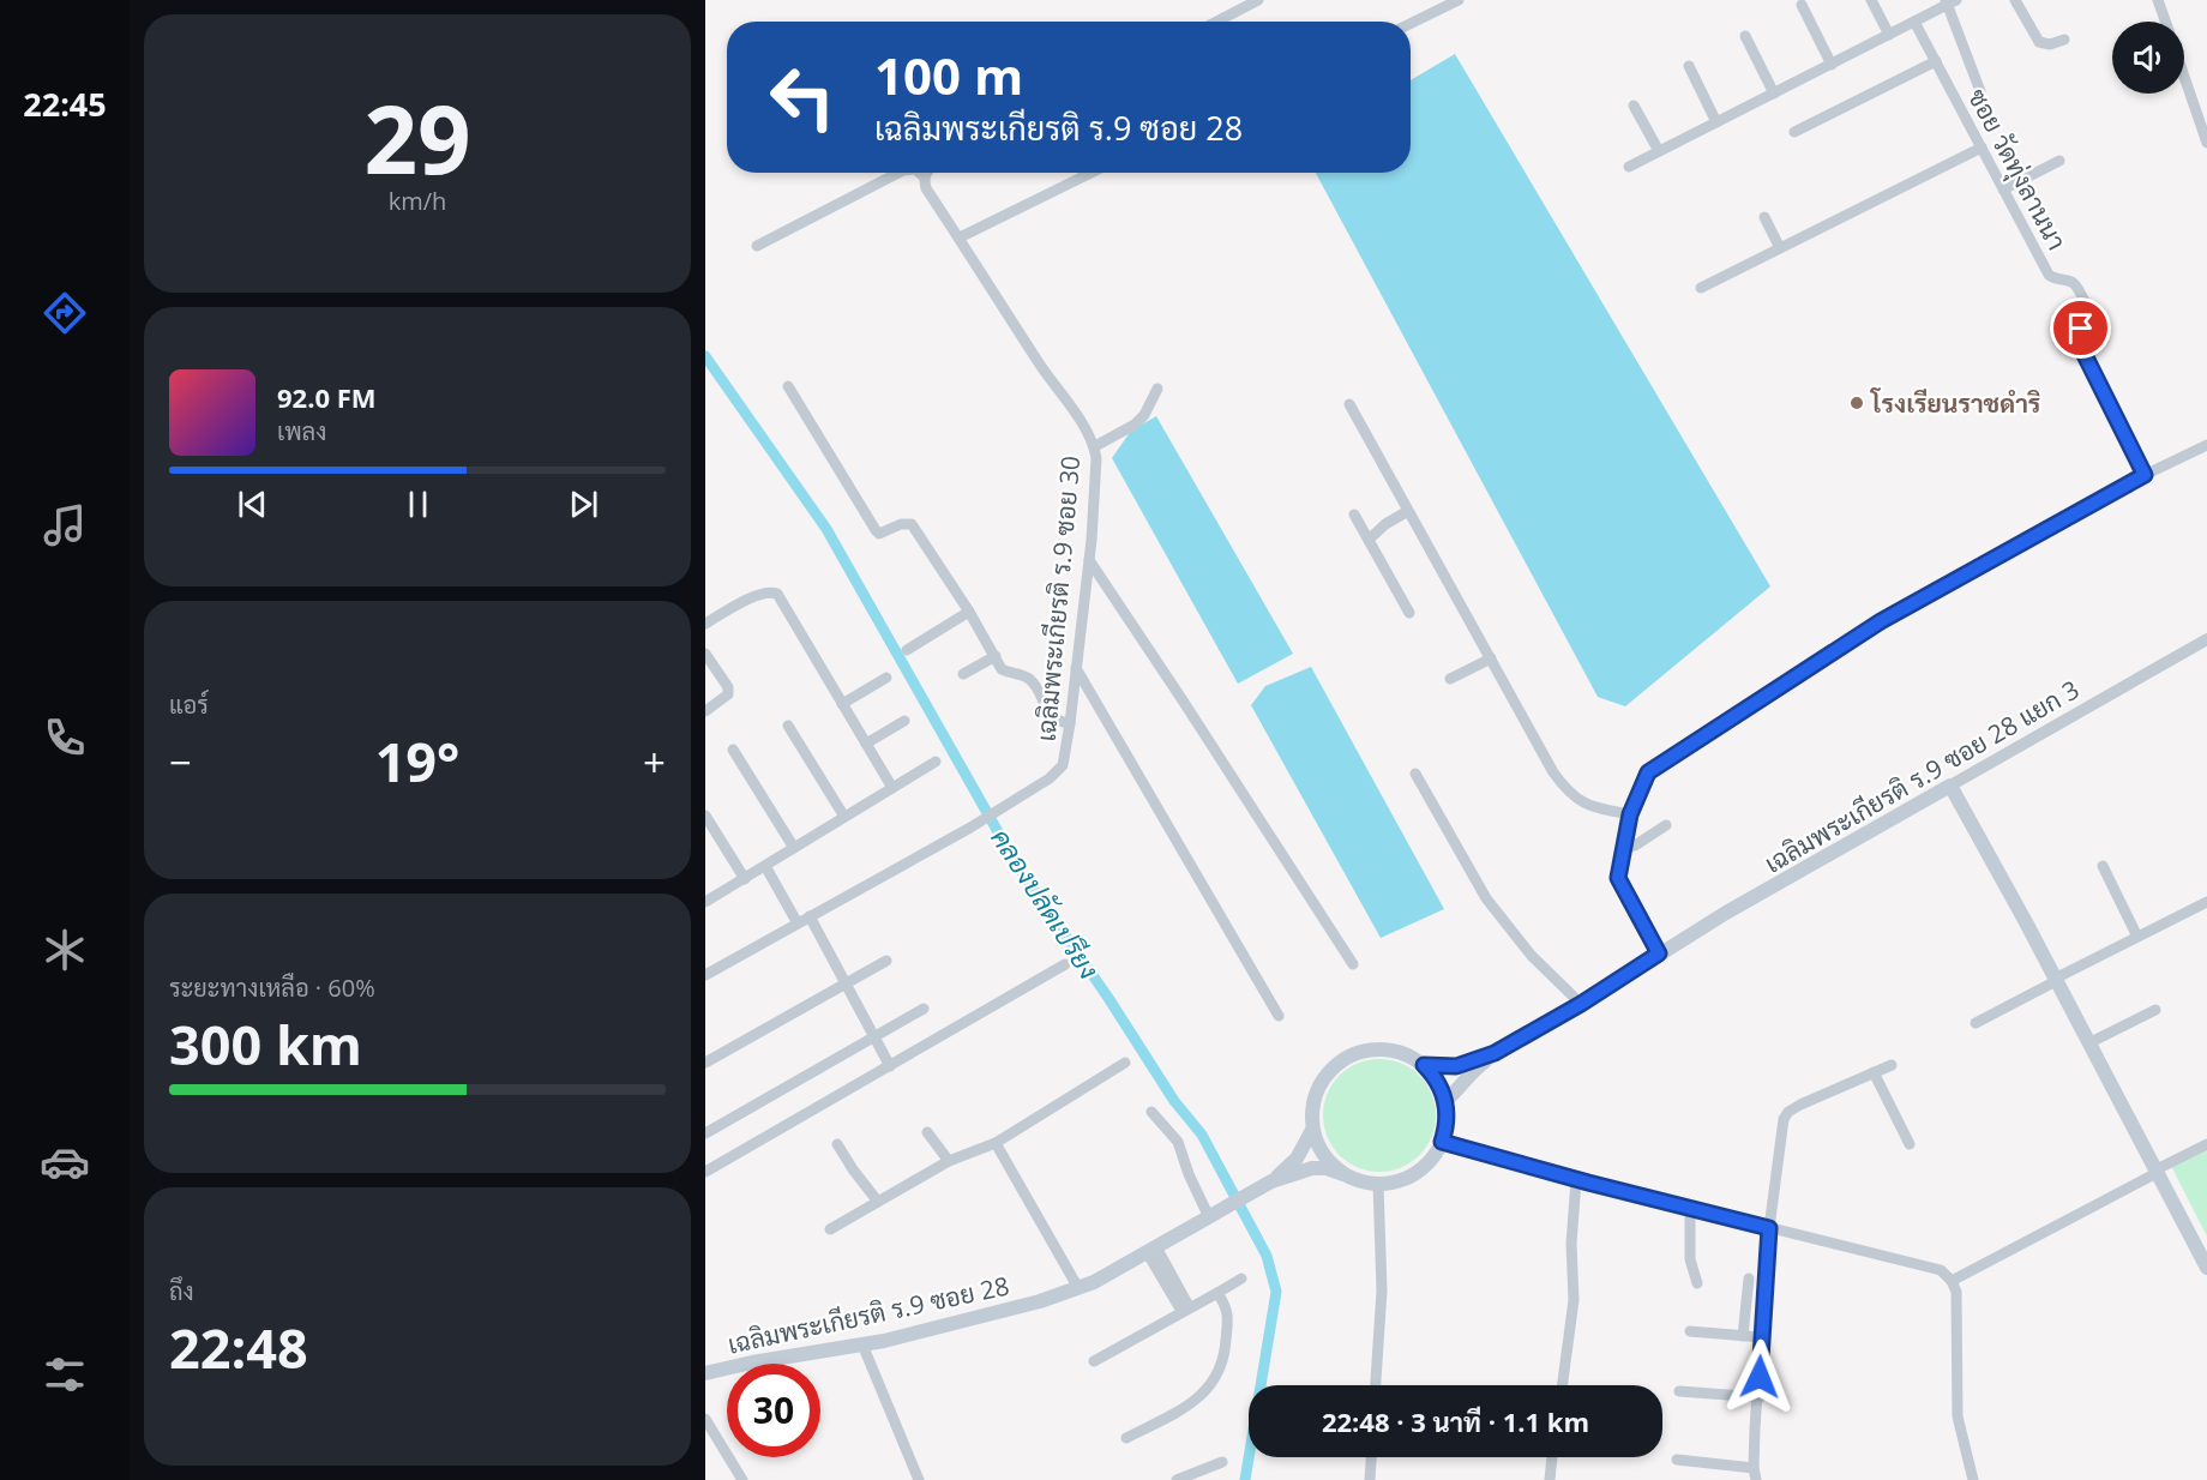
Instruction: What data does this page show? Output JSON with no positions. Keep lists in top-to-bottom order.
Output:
{
  "streets": {
    "main road": ["เฉลิมพระเกียรติ ร.9 ซอย 28 แยก 3", "เฉลิมพระเกียรติ ร.9 ซอย 28"],
    "street": ["ซอย วัดทุ่งลานนา", "เฉลิมพระเกียรติ ร.9 ซอย 30"]
  },
  "crossings": [
    ["เฉลิมพระเกียรติ ร.9 ซอย 28 แยก 3", "เฉลิมพระเกียรติ ร.9 ซอย 28"]
  ],
  "water": ["คลองปลัดเปรียง"],
  "places": ["โรงเรียนราชดำริ"],
  "page": {
    "tabs": "22:45",
    "tile": [
      ["29", "km/h"],
      "แอร์",
      ["ระยะทางเหลือ · 60%", "300 km"],
      ["ถึง", "22:48"]
    ],
    "turn": ["100 m", "เฉลิมพระเกียรติ ร.9 ซอย 28"],
    "song": ["92.0 FM", "เพลง"],
    "heat": ["−", "19°", "+"],
    "limit": "30",
    "trip": "22:48 · 3 นาที · 1.1 km"
  }
}
